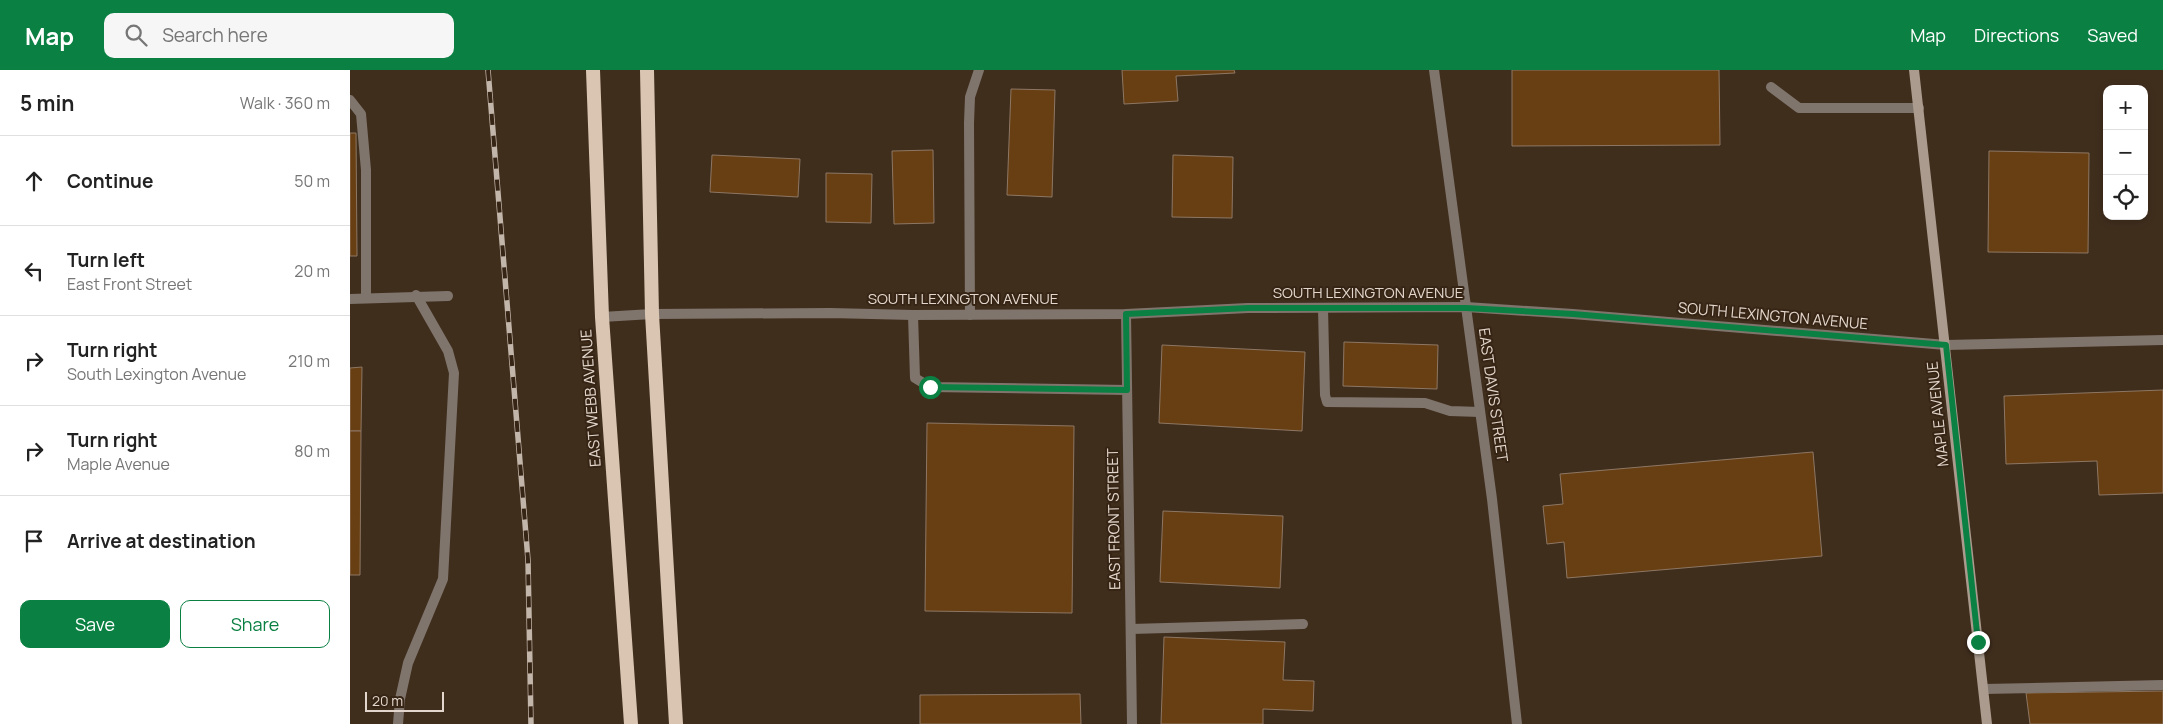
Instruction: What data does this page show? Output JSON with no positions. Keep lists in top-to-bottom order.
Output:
{
  "streets": {
    "highway": ["EAST WEBB AVENUE"],
    "main road": ["MAPLE AVENUE"],
    "street": ["SOUTH LEXINGTON AVENUE", "EAST DAVIS STREET", "EAST FRONT STREET"]
  },
  "crossings": [
    ["SOUTH LEXINGTON AVENUE", "EAST DAVIS STREET"],
    ["SOUTH LEXINGTON AVENUE", "EAST WEBB AVENUE"],
    ["SOUTH LEXINGTON AVENUE", "MAPLE AVENUE"],
    ["SOUTH LEXINGTON AVENUE", "EAST FRONT STREET"]
  ],
  "scale_bar": "20 m",
  "page": {
    "header": "Map",
    "search": "Search here",
    "nav": ["Map", "Directions", "Saved"],
    "heading": ["5 min", "Walk · 360 m"],
    "map_buttons": ["+", "−"],
    "list": [
      ["Continue", "50 m"],
      ["Turn left", "East Front Street", "20 m"],
      ["Turn right", "South Lexington Avenue", "210 m"],
      ["Turn right", "Maple Avenue", "80 m"],
      "Arrive at destination"
    ],
    "buttons": ["Save", "Share"],
    "scale": "20 m"
  }
}
